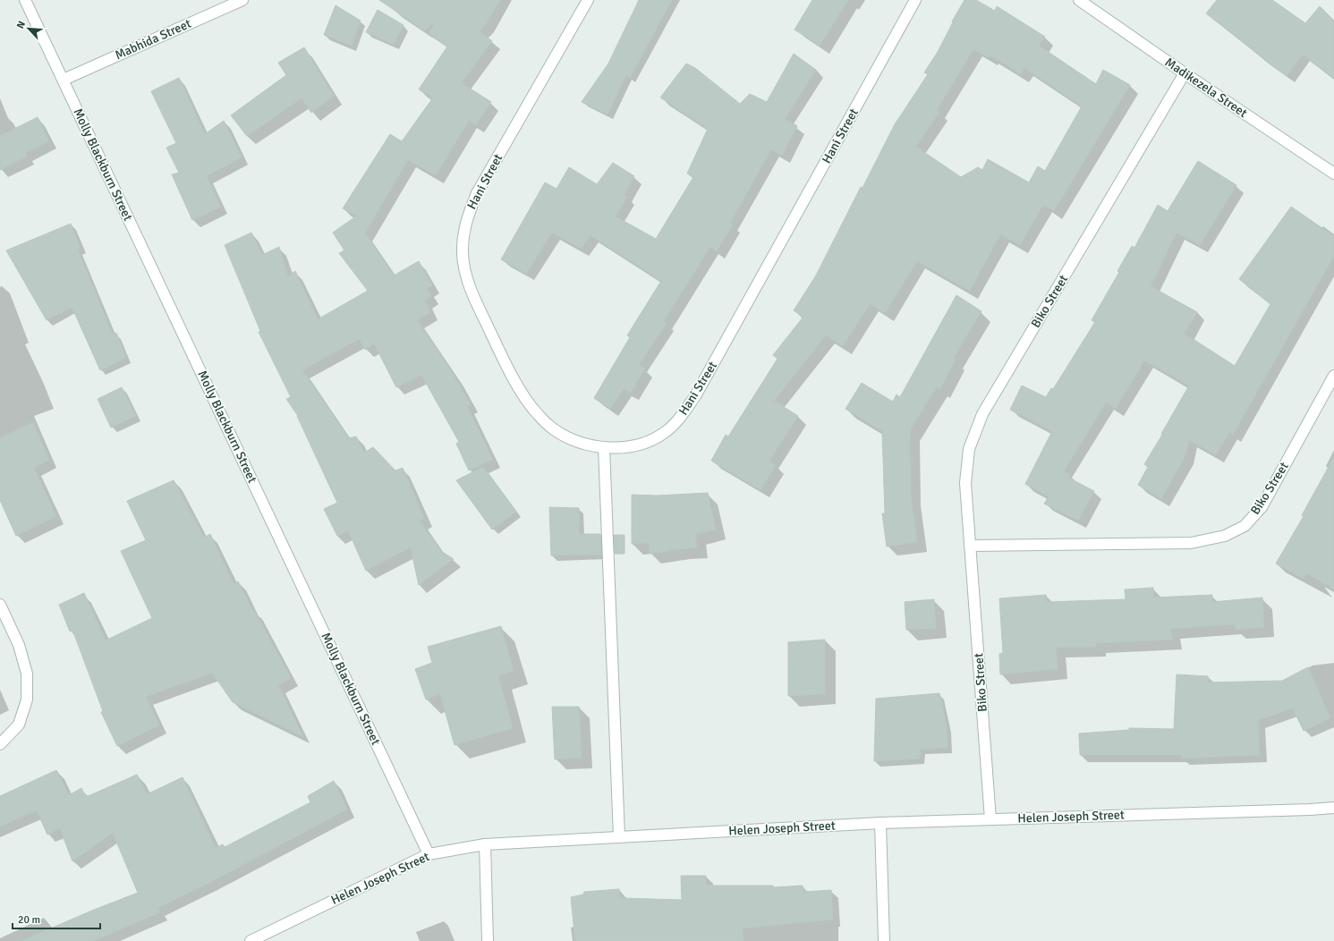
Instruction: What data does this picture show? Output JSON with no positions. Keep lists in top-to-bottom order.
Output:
{
  "streets": {
    "street": [
      "Mabhida Street",
      "Madikezela Street",
      "Hani Street",
      "Molly Blackburn Street",
      "Biko Street",
      "Helen Joseph Street"
    ]
  },
  "crossings": [
    ["Mabhida Street", "Molly Blackburn Street"],
    ["Madikezela Street", "Biko Street"],
    ["Molly Blackburn Street", "Helen Joseph Street"],
    ["Biko Street", "Helen Joseph Street"]
  ],
  "scale_bar": "20 m",
  "north": "top left"
}
